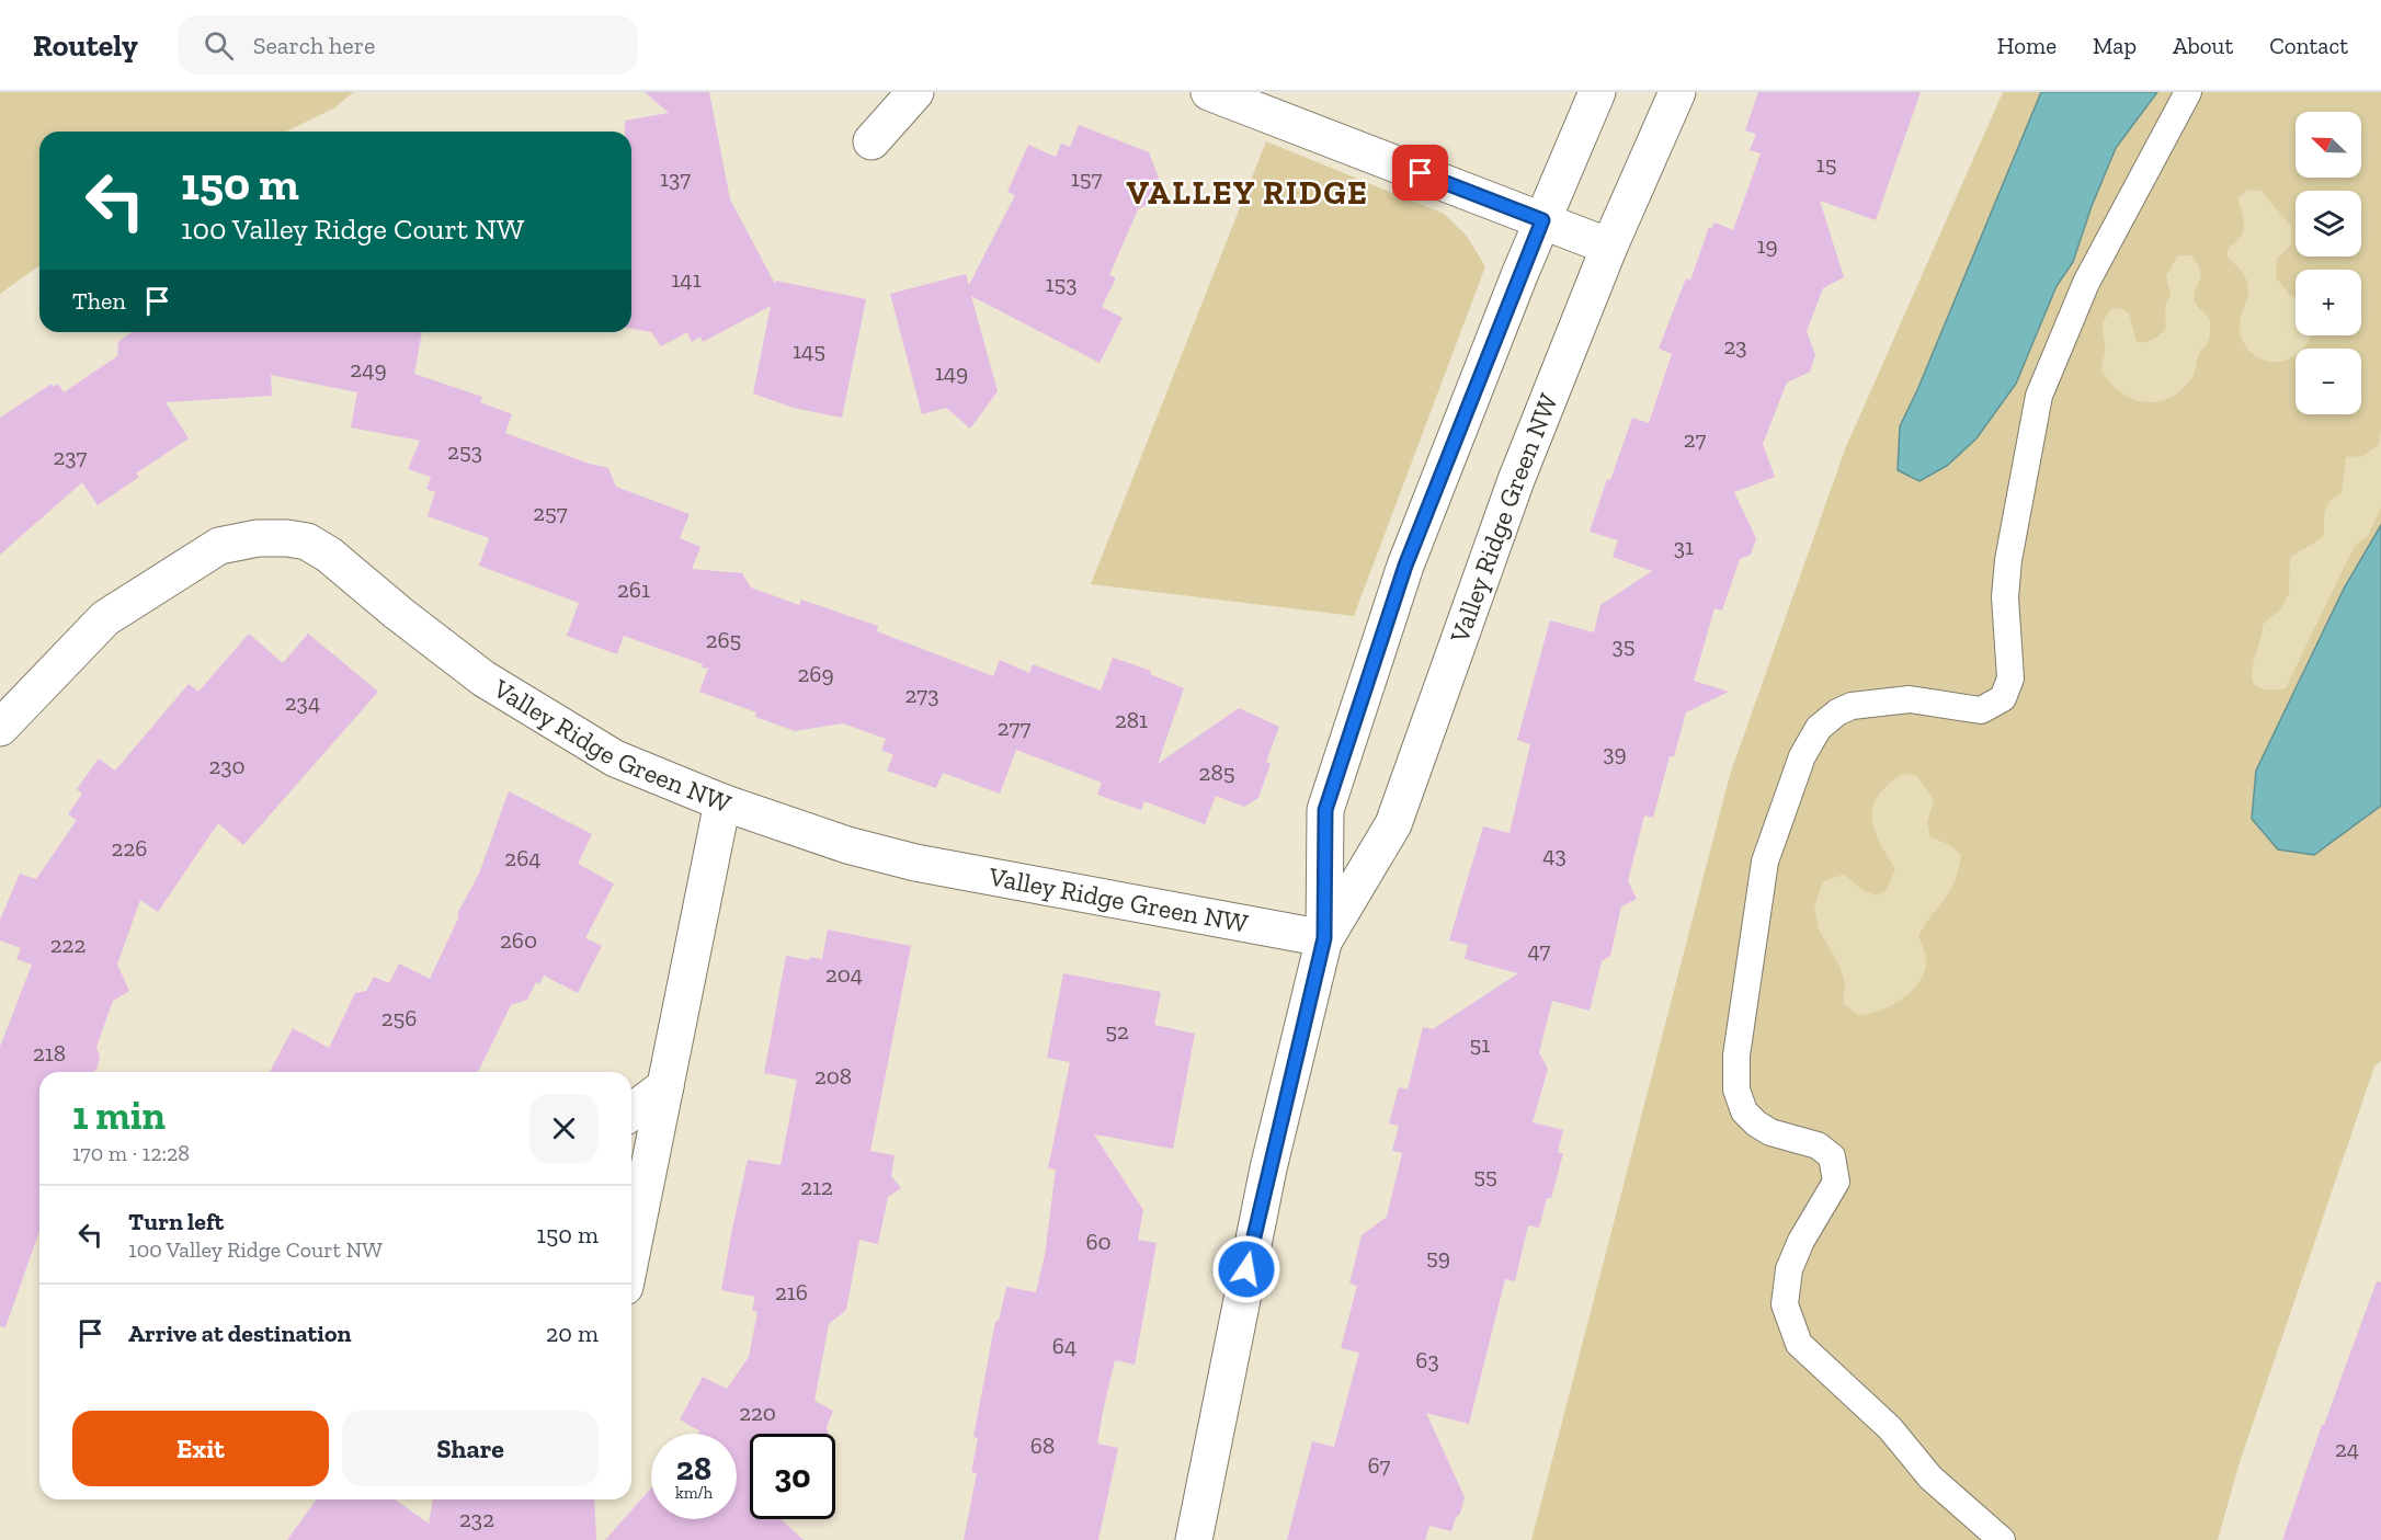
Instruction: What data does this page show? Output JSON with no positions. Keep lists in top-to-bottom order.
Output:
{
  "streets": {
    "street": ["Valley Ridge Green NW"]
  },
  "districts": ["VALLEY RIDGE"],
  "house_numbers": [
    "15",
    "137",
    "157",
    "19",
    "141",
    "153",
    "23",
    "145",
    "249",
    "149",
    "27",
    "253",
    "237",
    "257",
    "31",
    "261",
    "265",
    "35",
    "269",
    "273",
    "234",
    "281",
    "277",
    "39",
    "230",
    "285",
    "226",
    "43",
    "264",
    "260",
    "222",
    "47",
    "204",
    "256",
    "52",
    "51",
    "218",
    "208",
    "55",
    "212",
    "60",
    "59",
    "216",
    "64",
    "63",
    "220",
    "68",
    "24",
    "67",
    "232"
  ],
  "north": "top left",
  "page": {
    "header": "Routely",
    "search": "Search here",
    "nav": [
      "Home",
      "Map",
      "About",
      "Contact"
    ],
    "map_buttons": ["+", "−"],
    "turn": ["150 m", "100 Valley Ridge Court NW"],
    "then": "Then",
    "heading": ["1 min", "170 m · 12:28"],
    "list": [
      {
        "name": "Turn left",
        "note": "100 Valley Ridge Court NW",
        "value": "150 m"
      },
      {
        "name": "Arrive at destination",
        "value": "20 m"
      }
    ],
    "buttons": ["Exit", "Share"],
    "speed": "28 km/h",
    "limit": "30"
  }
}
